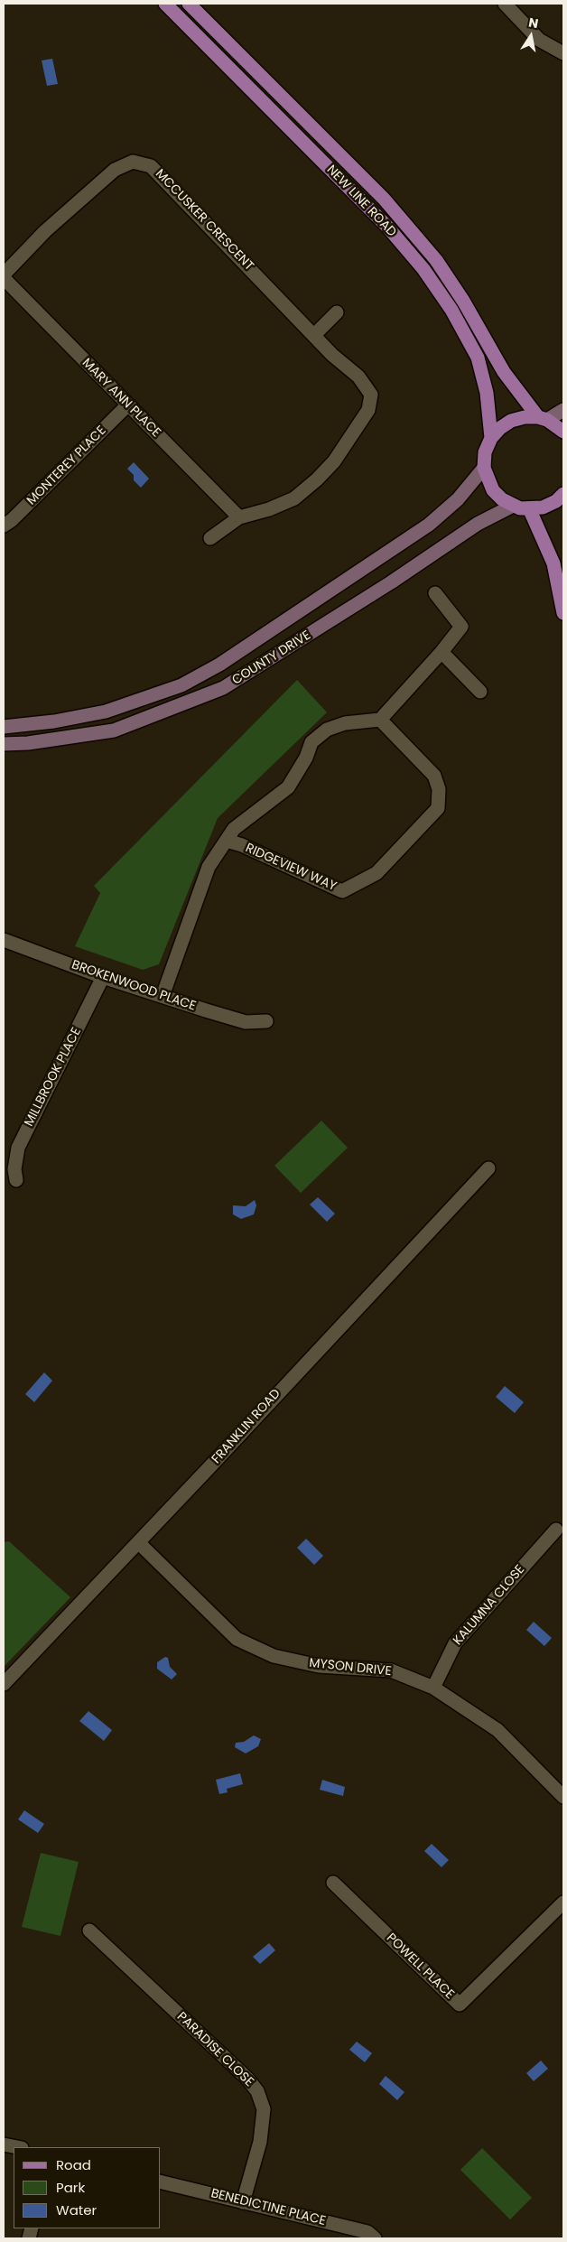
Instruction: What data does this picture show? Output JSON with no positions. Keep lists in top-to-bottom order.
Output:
{
  "streets": {
    "main road": ["NEW LINE ROAD", "COUNTY DRIVE"],
    "street": [
      "MCCUSKER CRESCENT",
      "MARY ANN PLACE",
      "MONTEREY PLACE",
      "RIDGEVIEW WAY",
      "BROKENWOOD PLACE",
      "MILLBROOK PLACE",
      "FRANKLIN ROAD",
      "KALUMNA CLOSE",
      "MYSON DRIVE",
      "POWELL PLACE",
      "PARADISE CLOSE",
      "BENEDICTINE PLACE"
    ]
  },
  "crossings": [
    ["MCCUSKER CRESCENT", "MARY ANN PLACE"],
    ["MARY ANN PLACE", "MONTEREY PLACE"],
    ["RIDGEVIEW WAY", "BROKENWOOD PLACE"],
    ["BROKENWOOD PLACE", "MILLBROOK PLACE"],
    ["FRANKLIN ROAD", "MYSON DRIVE"],
    ["KALUMNA CLOSE", "MYSON DRIVE"],
    ["PARADISE CLOSE", "BENEDICTINE PLACE"]
  ],
  "legend": ["Road", "Park", "Water"],
  "north": "top"
}
